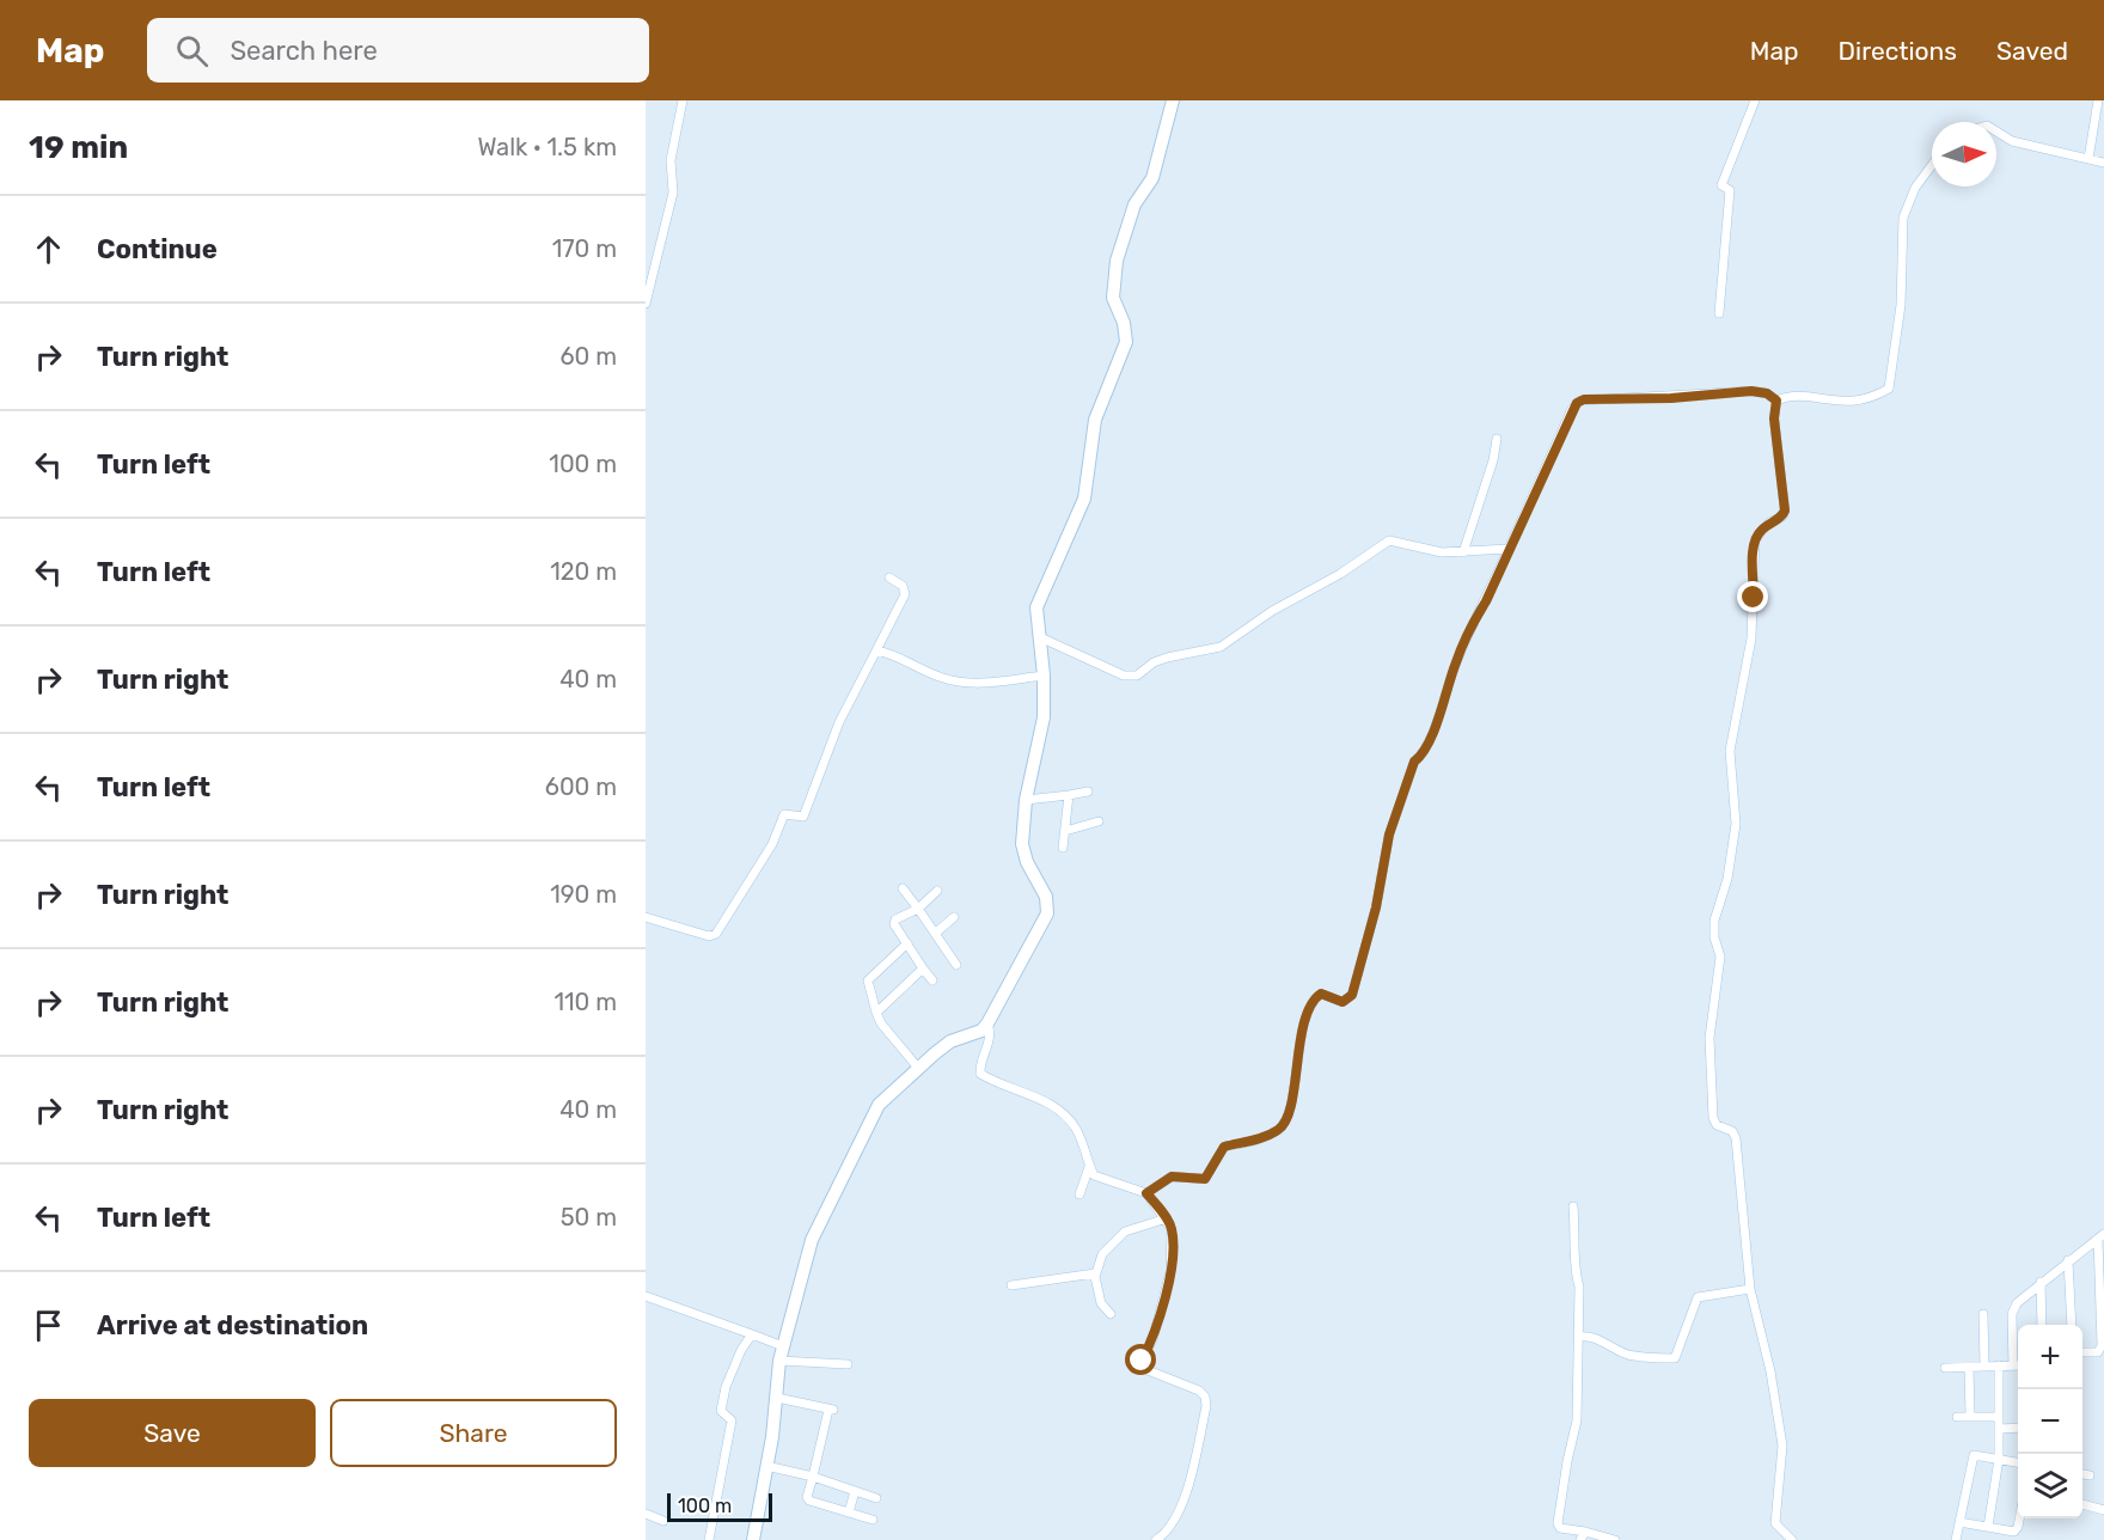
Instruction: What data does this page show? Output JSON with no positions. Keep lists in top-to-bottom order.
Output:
{
  "scale_bar": "100 m",
  "north": "right",
  "page": {
    "header": "Map",
    "search": "Search here",
    "nav": ["Map", "Directions", "Saved"],
    "heading": ["19 min", "Walk · 1.5 km"],
    "list": [
      ["Continue", "170 m"],
      ["Turn right", "60 m"],
      ["Turn left", "100 m"],
      ["Turn left", "120 m"],
      ["Turn right", "40 m"],
      ["Turn left", "600 m"],
      ["Turn right", "190 m"],
      ["Turn right", "110 m"],
      ["Turn right", "40 m"],
      ["Turn left", "50 m"],
      "Arrive at destination"
    ],
    "map_buttons": ["+", "−"],
    "buttons": ["Save", "Share"],
    "scale": "100 m"
  }
}
